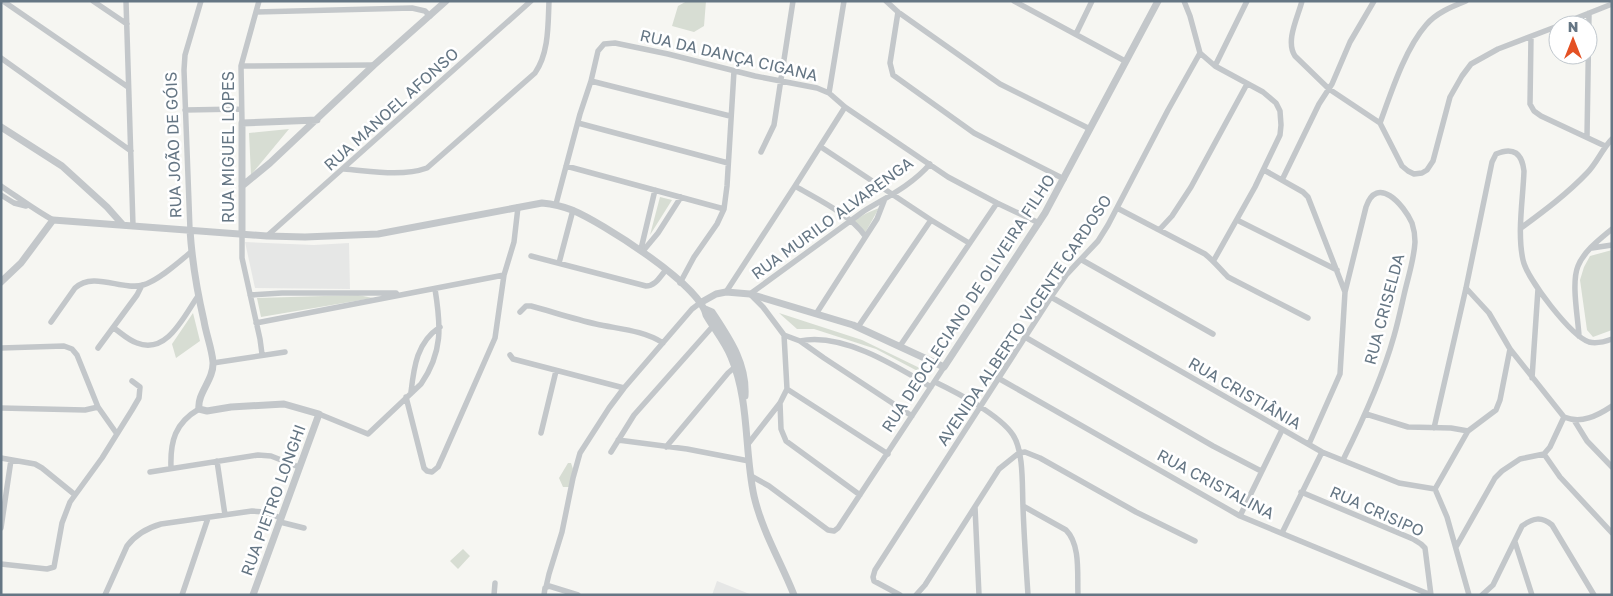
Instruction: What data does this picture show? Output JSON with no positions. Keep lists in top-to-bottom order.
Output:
{
  "streets": {
    "street": [
      "RUA DA DANÇA CIGANA",
      "RUA MANOEL AFONSO",
      "RUA JOÃO DE GÓIS",
      "RUA MIGUEL LOPES",
      "RUA MURILO ALVARENGA",
      "RUA DEOCLECIANO DE OLIVEIRA FILHO",
      "RUA CRISELDA",
      "AVENIDA ALBERTO VICENTE CARDOSO",
      "RUA CRISTIÂNIA",
      "RUA CRISTALINA",
      "RUA PIETRO LONGHI",
      "RUA CRISIPO"
    ]
  },
  "crossings": [
    ["RUA DA DANÇA CIGANA", "RUA MURILO ALVARENGA"],
    ["RUA DA DANÇA CIGANA", "RUA DEOCLECIANO DE OLIVEIRA FILHO"],
    ["RUA CRISELDA", "RUA CRISTIÂNIA"],
    ["AVENIDA ALBERTO VICENTE CARDOSO", "RUA CRISTIÂNIA"],
    ["AVENIDA ALBERTO VICENTE CARDOSO", "RUA CRISTALINA"],
    ["RUA CRISTALINA", "RUA CRISIPO"]
  ],
  "north": "top"
}
